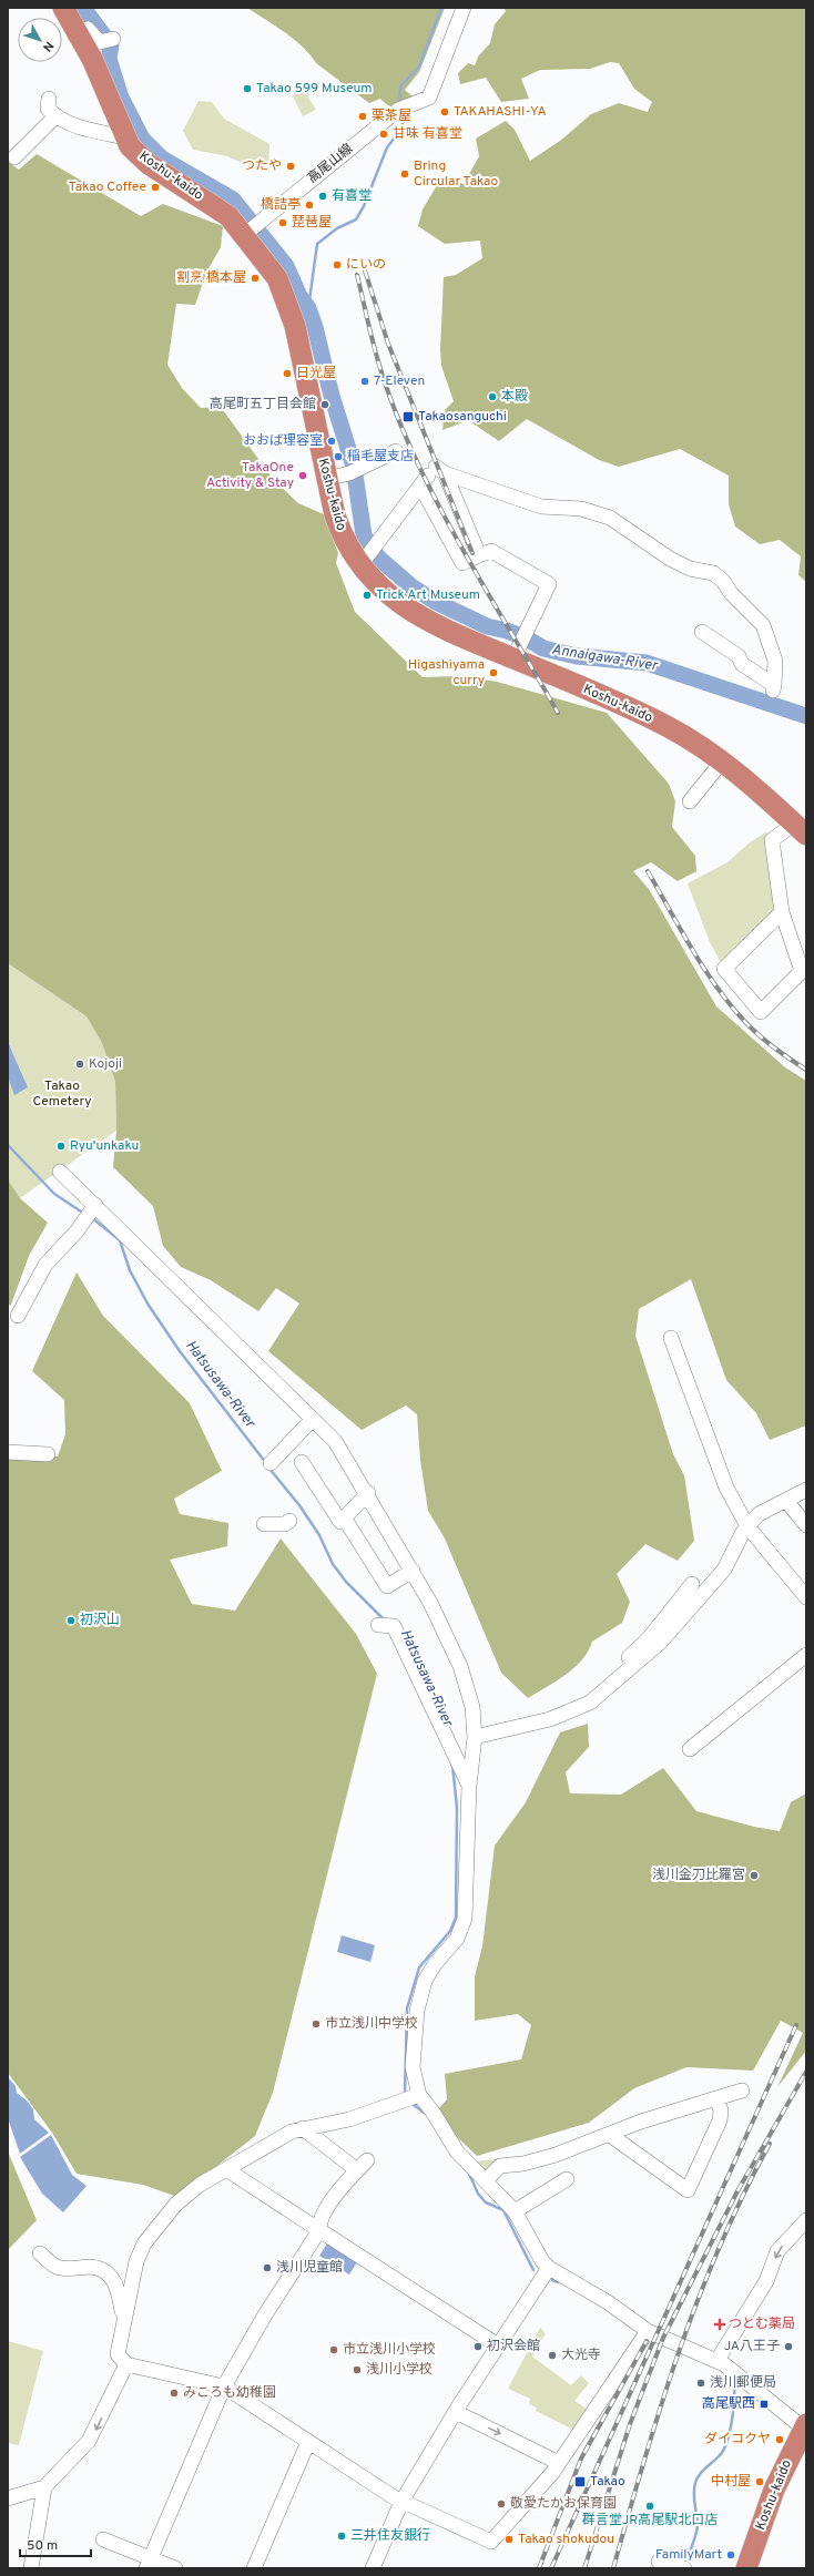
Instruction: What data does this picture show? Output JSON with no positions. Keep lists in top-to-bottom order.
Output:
{
  "streets": {
    "highway": ["Koshu-kaido"],
    "street": ["高尾山線"]
  },
  "crossings": [
    ["高尾山線", "Koshu-kaido"]
  ],
  "water": ["Annaigawa-River", "Hatsusawa-River"],
  "parks": ["Takao Cemetery"],
  "places": {
    "other": [
      "Takao 599 Museum",
      "TAKAHASHI-YA",
      "栗茶屋",
      "甘味 有喜堂",
      "つたや",
      "Bring Circular Takao",
      "Takao Coffee",
      "有喜堂",
      "橋詰亭",
      "琵琶屋",
      "にいの",
      "割烹 橋本屋",
      "日光屋",
      "7-Eleven",
      "本殿",
      "高尾町五丁目会館",
      "おおば理容室",
      "稲毛屋支店",
      "TakaOne Activity & Stay",
      "Trick Art Museum",
      "Higashiyama curry",
      "Kojoji",
      "Ryu'unkaku",
      "初沢山",
      "浅川金刀比羅宮",
      "市立浅川中学校",
      "浅川児童館",
      "初沢会館",
      "JA八王子",
      "市立浅川小学校",
      "大光寺",
      "浅川小学校",
      "浅川郵便局",
      "みころも幼稚園",
      "ダイコクヤ",
      "中村屋",
      "敬愛たかお保育園",
      "群言堂JR高尾駅北口店",
      "三井住友銀行",
      "Takao shokudou",
      "FamilyMart"
    ],
    "transit": ["Takaosanguchi", "高尾駅西", "Takao"],
    "health": ["つとむ薬局"]
  },
  "scale_bar": "50 m",
  "north": "bottom right"
}
